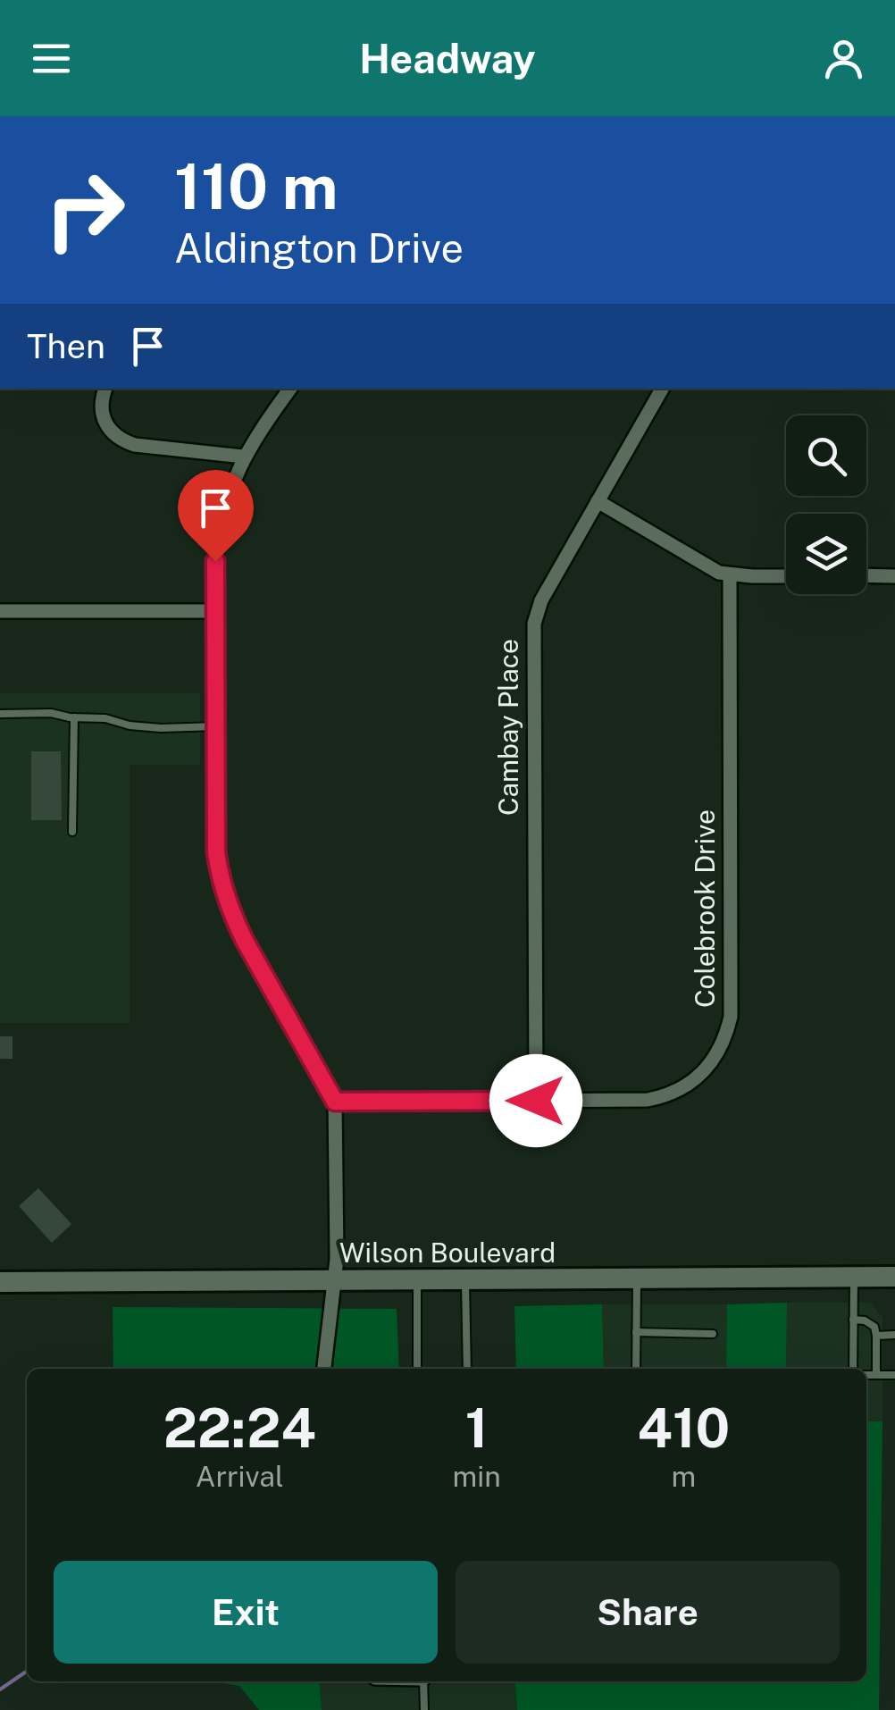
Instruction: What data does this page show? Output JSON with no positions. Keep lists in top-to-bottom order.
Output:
{
  "streets": {
    "main road": ["Wilson Boulevard"],
    "street": ["Cambay Place", "Colebrook Drive"]
  },
  "crossings": [
    ["Cambay Place", "Colebrook Drive"]
  ],
  "page": {
    "header": "Headway",
    "turn": ["110 m", "Aldington Drive"],
    "then": "Then",
    "eta": [
      "22:24",
      "Arrival",
      "1",
      "min",
      "410",
      "m"
    ],
    "buttons": ["Exit", "Share"]
  }
}
